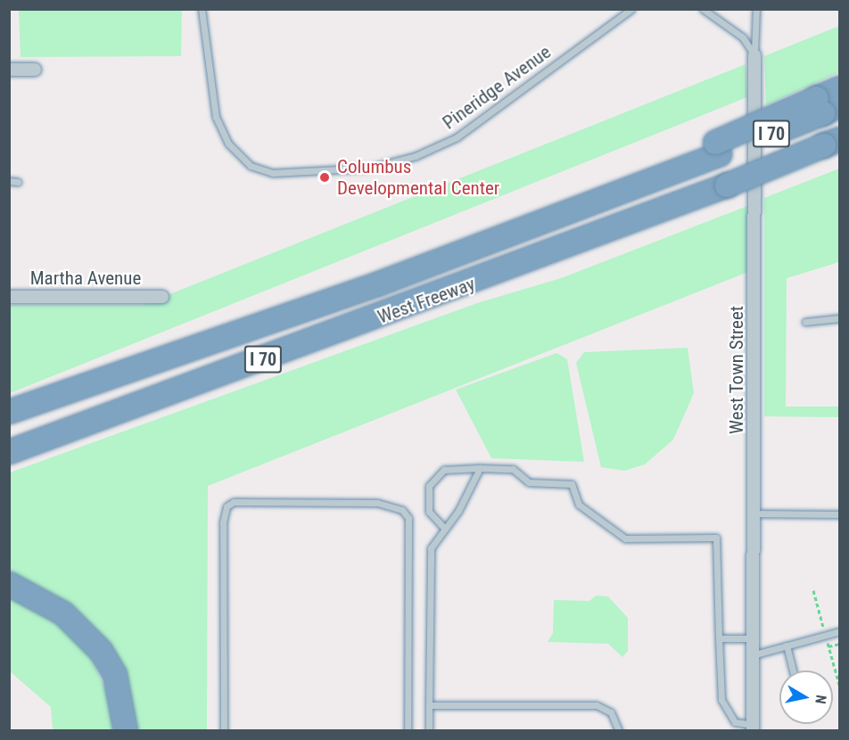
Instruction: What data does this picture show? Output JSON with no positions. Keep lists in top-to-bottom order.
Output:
{
  "streets": {
    "highway": ["I 70", "West Freeway"],
    "street": ["Martha Avenue", "West Town Street"],
    "lane": ["Pineridge Avenue"]
  },
  "places": ["Columbus Developmental Center"],
  "north": "right"
}
